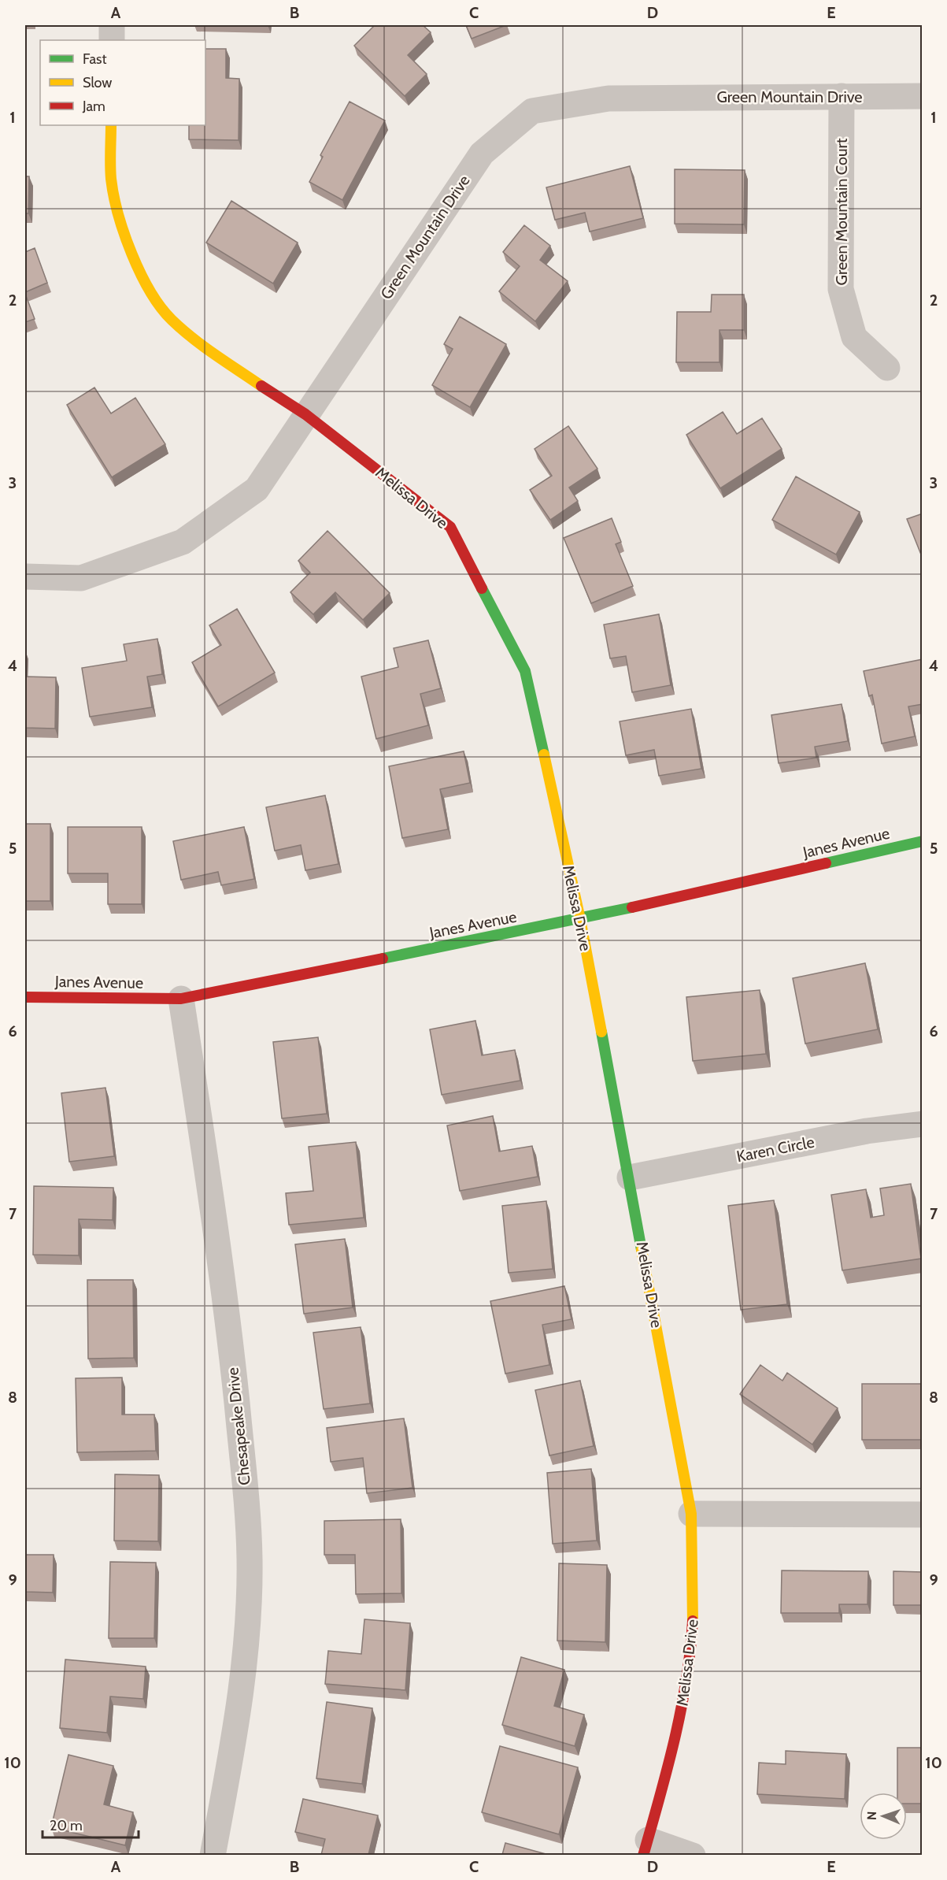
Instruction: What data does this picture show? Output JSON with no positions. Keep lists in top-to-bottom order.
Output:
{
  "streets": {
    "street": [
      "Green Mountain Drive",
      "Green Mountain Court",
      "Melissa Drive",
      "Janes Avenue",
      "Karen Circle",
      "Chesapeake Drive"
    ]
  },
  "crossings": [
    ["Green Mountain Drive", "Green Mountain Court"],
    ["Green Mountain Drive", "Melissa Drive"],
    ["Melissa Drive", "Janes Avenue"],
    ["Melissa Drive", "Karen Circle"],
    ["Janes Avenue", "Chesapeake Drive"]
  ],
  "legend": ["Fast", "Slow", "Jam"],
  "scale_bar": "20 m",
  "north": "left",
  "grid": {
    "columns": [
      "A",
      "B",
      "C",
      "D",
      "E"
    ],
    "rows": [
      "1",
      "2",
      "3",
      "4",
      "5",
      "6",
      "7",
      "8",
      "9",
      "10"
    ]
  }
}
